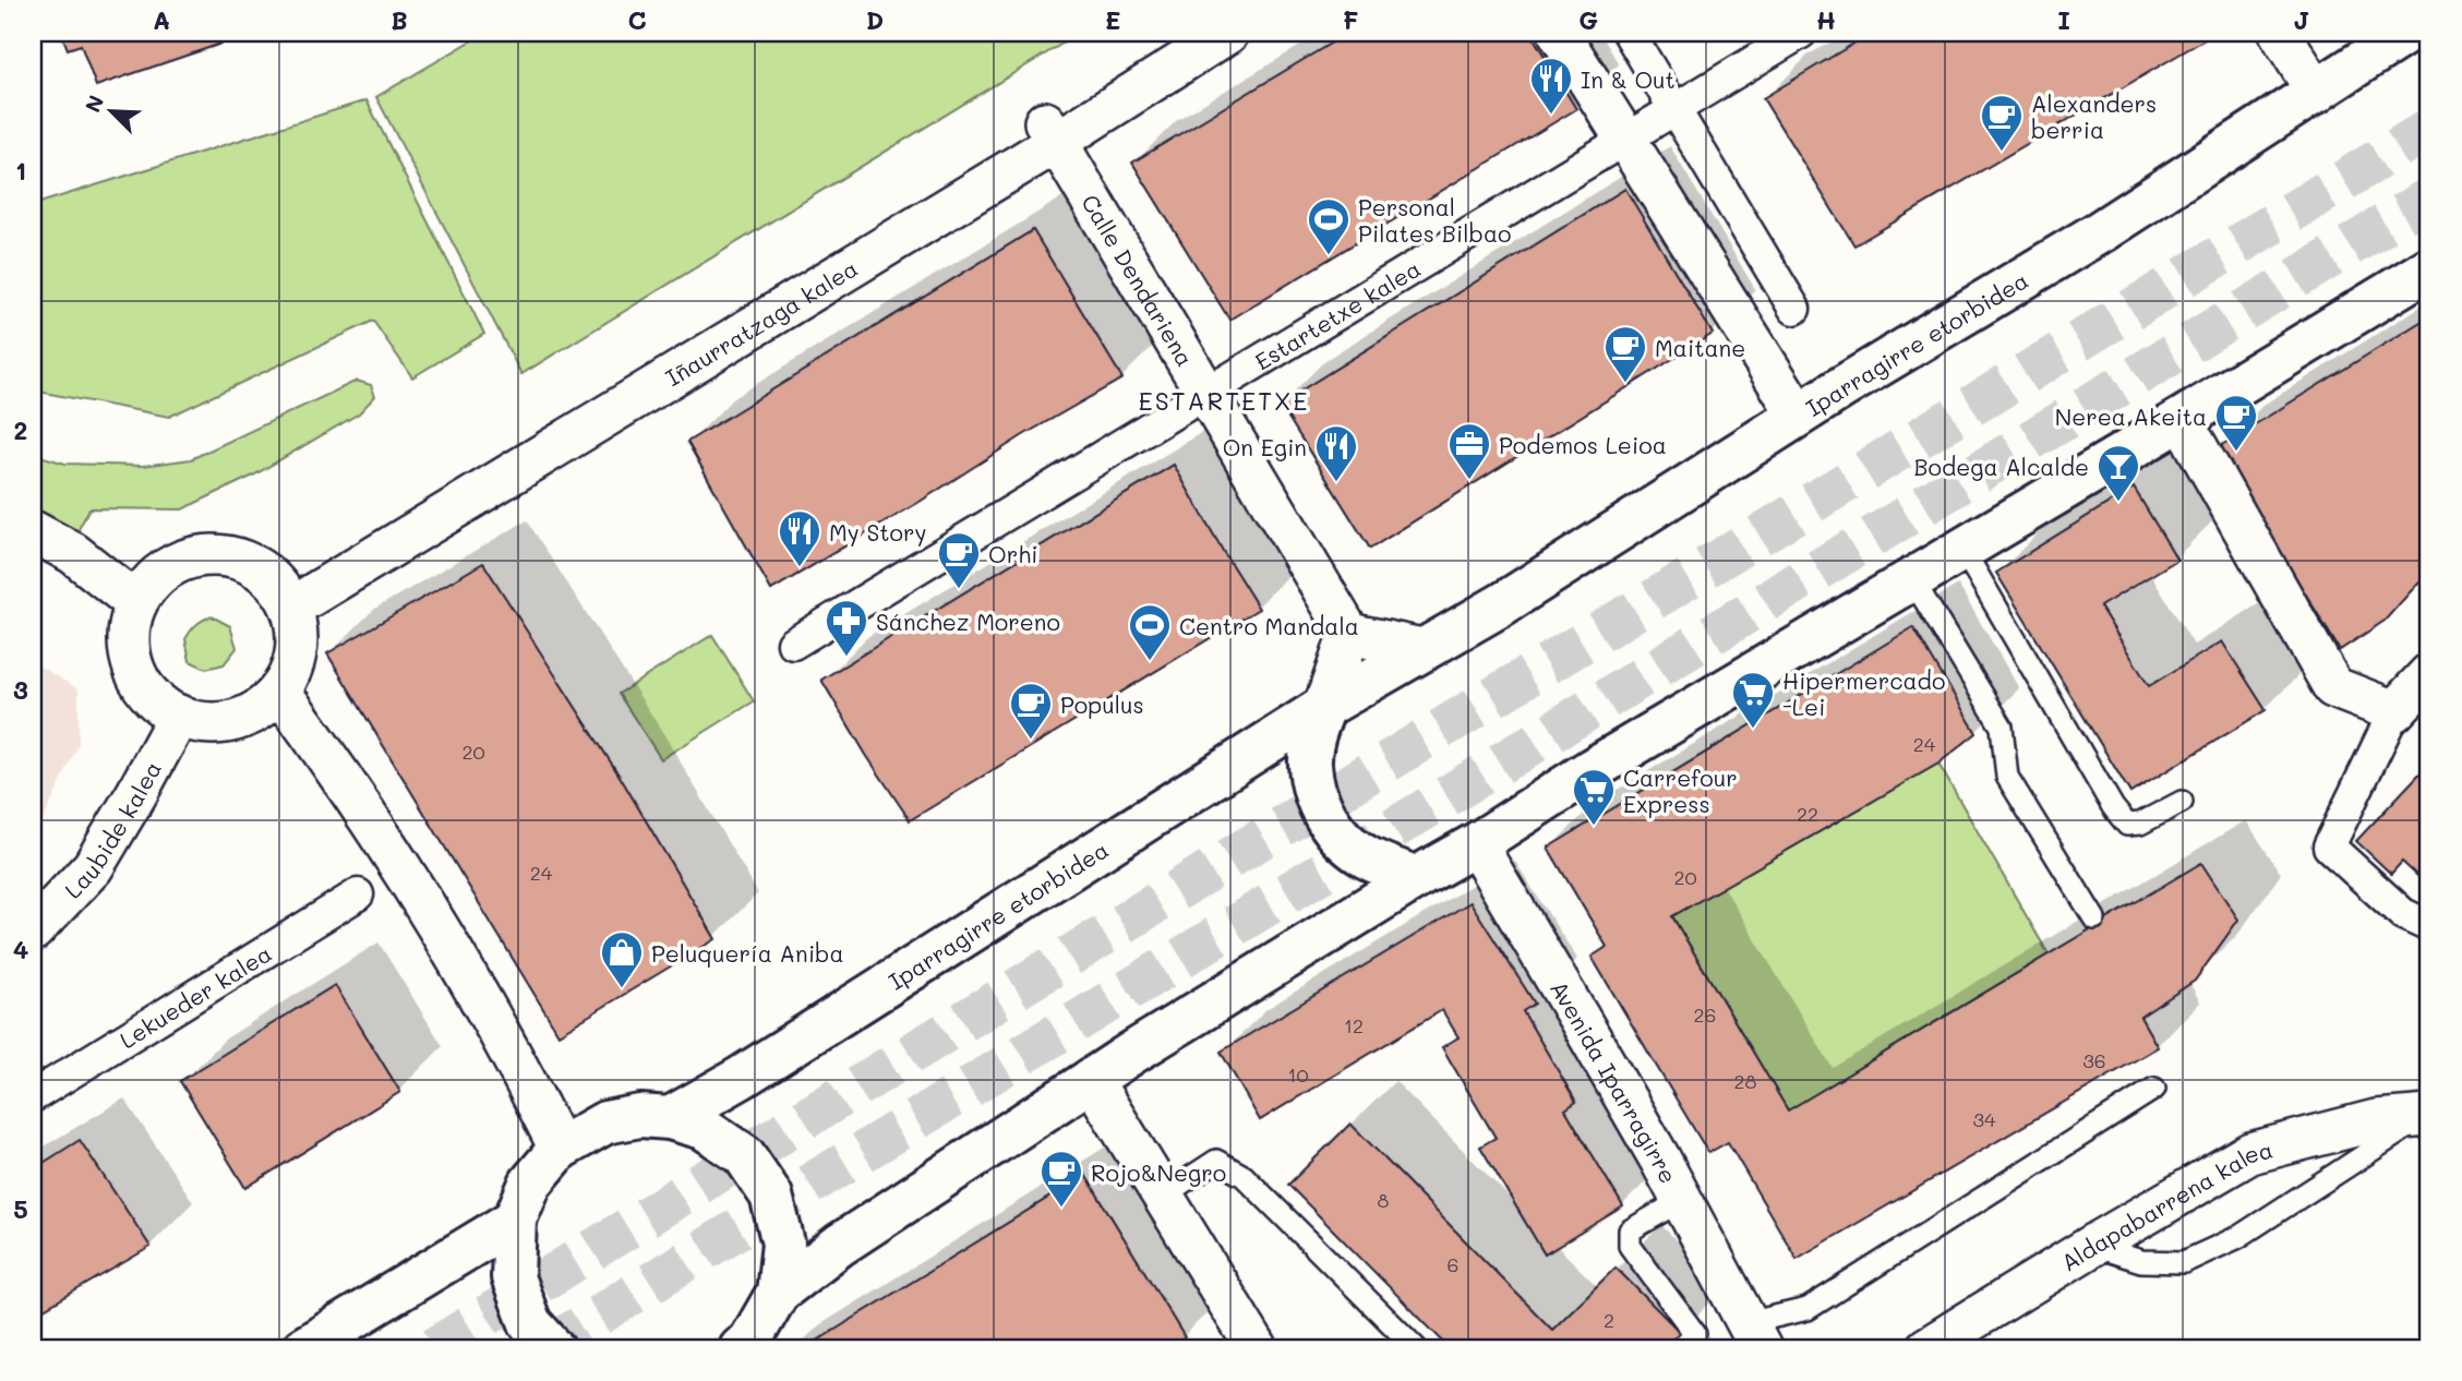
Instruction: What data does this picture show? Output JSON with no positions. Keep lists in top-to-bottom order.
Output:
{
  "streets": {
    "main road": ["Iparragirre etorbidea"],
    "street": [
      "Calle Dendariena",
      "Estartetxe kalea",
      "Iñaurratzaga kalea",
      "Laubide kalea",
      "Lekueder kalea",
      "Avenida Iparragirre",
      "Aldapabarrena kalea"
    ]
  },
  "crossings": [
    ["Calle Dendariena", "Estartetxe kalea"],
    ["Calle Dendariena", "Iñaurratzaga kalea"],
    ["Iñaurratzaga kalea", "Laubide kalea"]
  ],
  "districts": ["ESTARTETXE"],
  "places": {
    "restaurant": ["In & Out", "On Egin", "My Story"],
    "cafe": [
      "Alexanders berria",
      "Maitane",
      "Nerea Akeita",
      "Orhi",
      "Populus",
      "Rojo&Negro"
    ],
    "sports": ["Personal Pilates Bilbao", "Centro Mandala"],
    "office": ["Podemos Leioa"],
    "bar": ["Bodega Alcalde"],
    "pharmacy": ["Sánchez Moreno"],
    "supermarket": ["Hipermercado -Lei", "Carrefour Express"],
    "shop": ["Peluquería Aniba"]
  },
  "house_numbers": [
    "24",
    "20",
    "22",
    "24",
    "20",
    "26",
    "12",
    "36",
    "10",
    "28",
    "34",
    "8",
    "6",
    "2"
  ],
  "north": "top left",
  "grid": {
    "columns": [
      "A",
      "B",
      "C",
      "D",
      "E",
      "F",
      "G",
      "H",
      "I",
      "J"
    ],
    "rows": [
      "1",
      "2",
      "3",
      "4",
      "5"
    ]
  }
}
